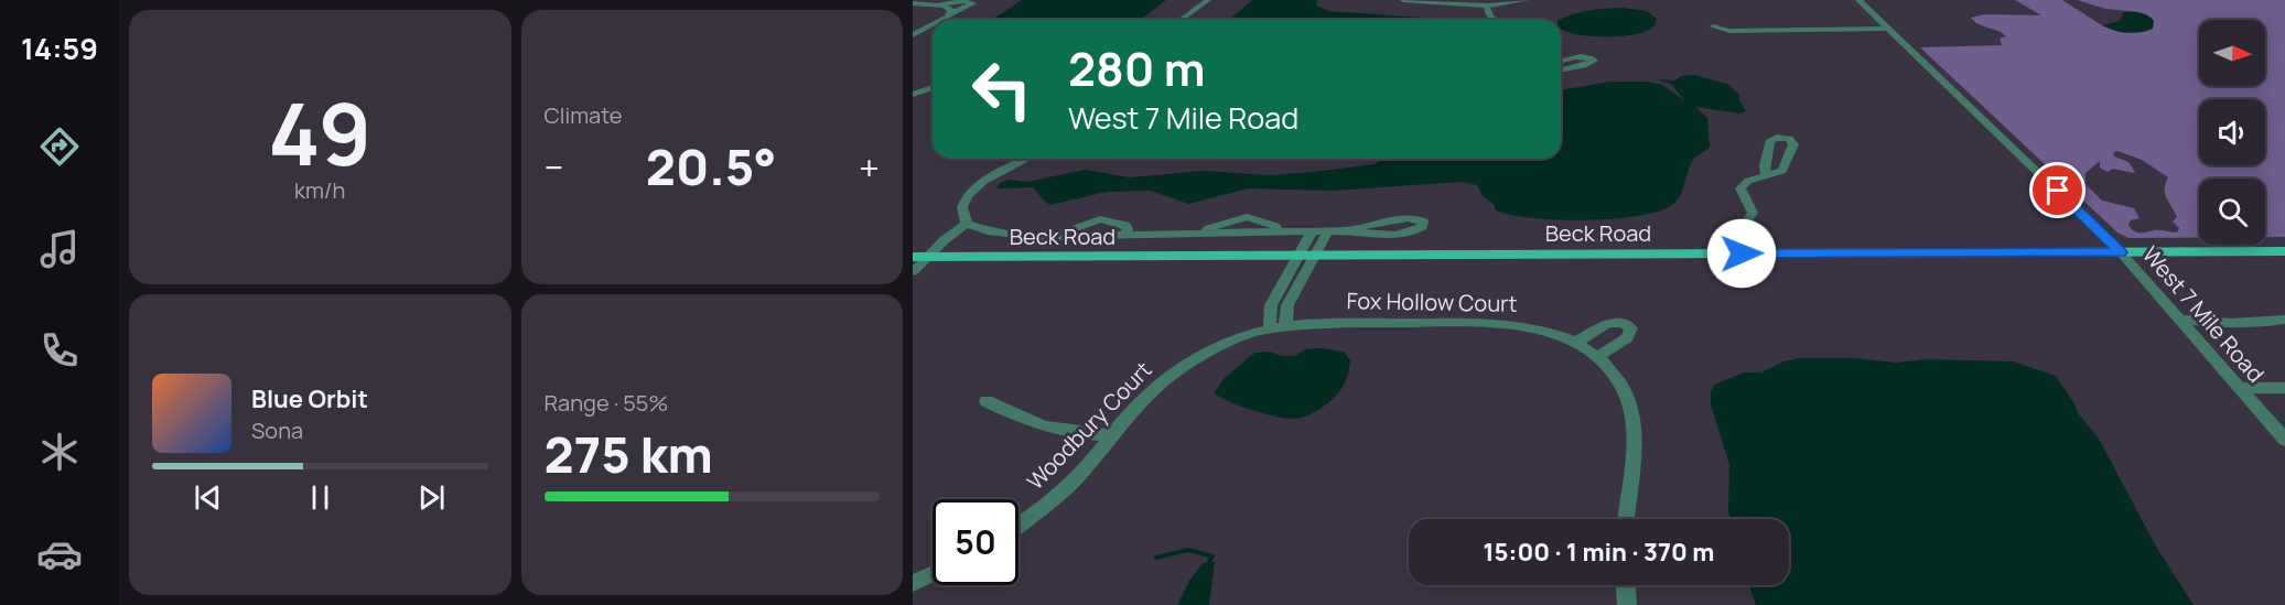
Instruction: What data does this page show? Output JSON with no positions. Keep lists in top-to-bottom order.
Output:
{
  "streets": {
    "main road": ["Beck Road"],
    "street": ["Fox Hollow Court", "West 7 Mile Road", "Woodbury Court"]
  },
  "crossings": [
    ["Beck Road", "West 7 Mile Road"],
    ["Fox Hollow Court", "Woodbury Court"]
  ],
  "north": "right",
  "page": {
    "tabs": "14:59",
    "tile": [
      ["49", "km/h"],
      "Climate",
      ["Range · 55%", "275 km"]
    ],
    "turn": ["280 m", "West 7 Mile Road"],
    "heat": ["−", "20.5°", "+"],
    "song": ["Blue Orbit", "Sona"],
    "limit": "50",
    "trip": "15:00 · 1 min · 370 m"
  }
}
